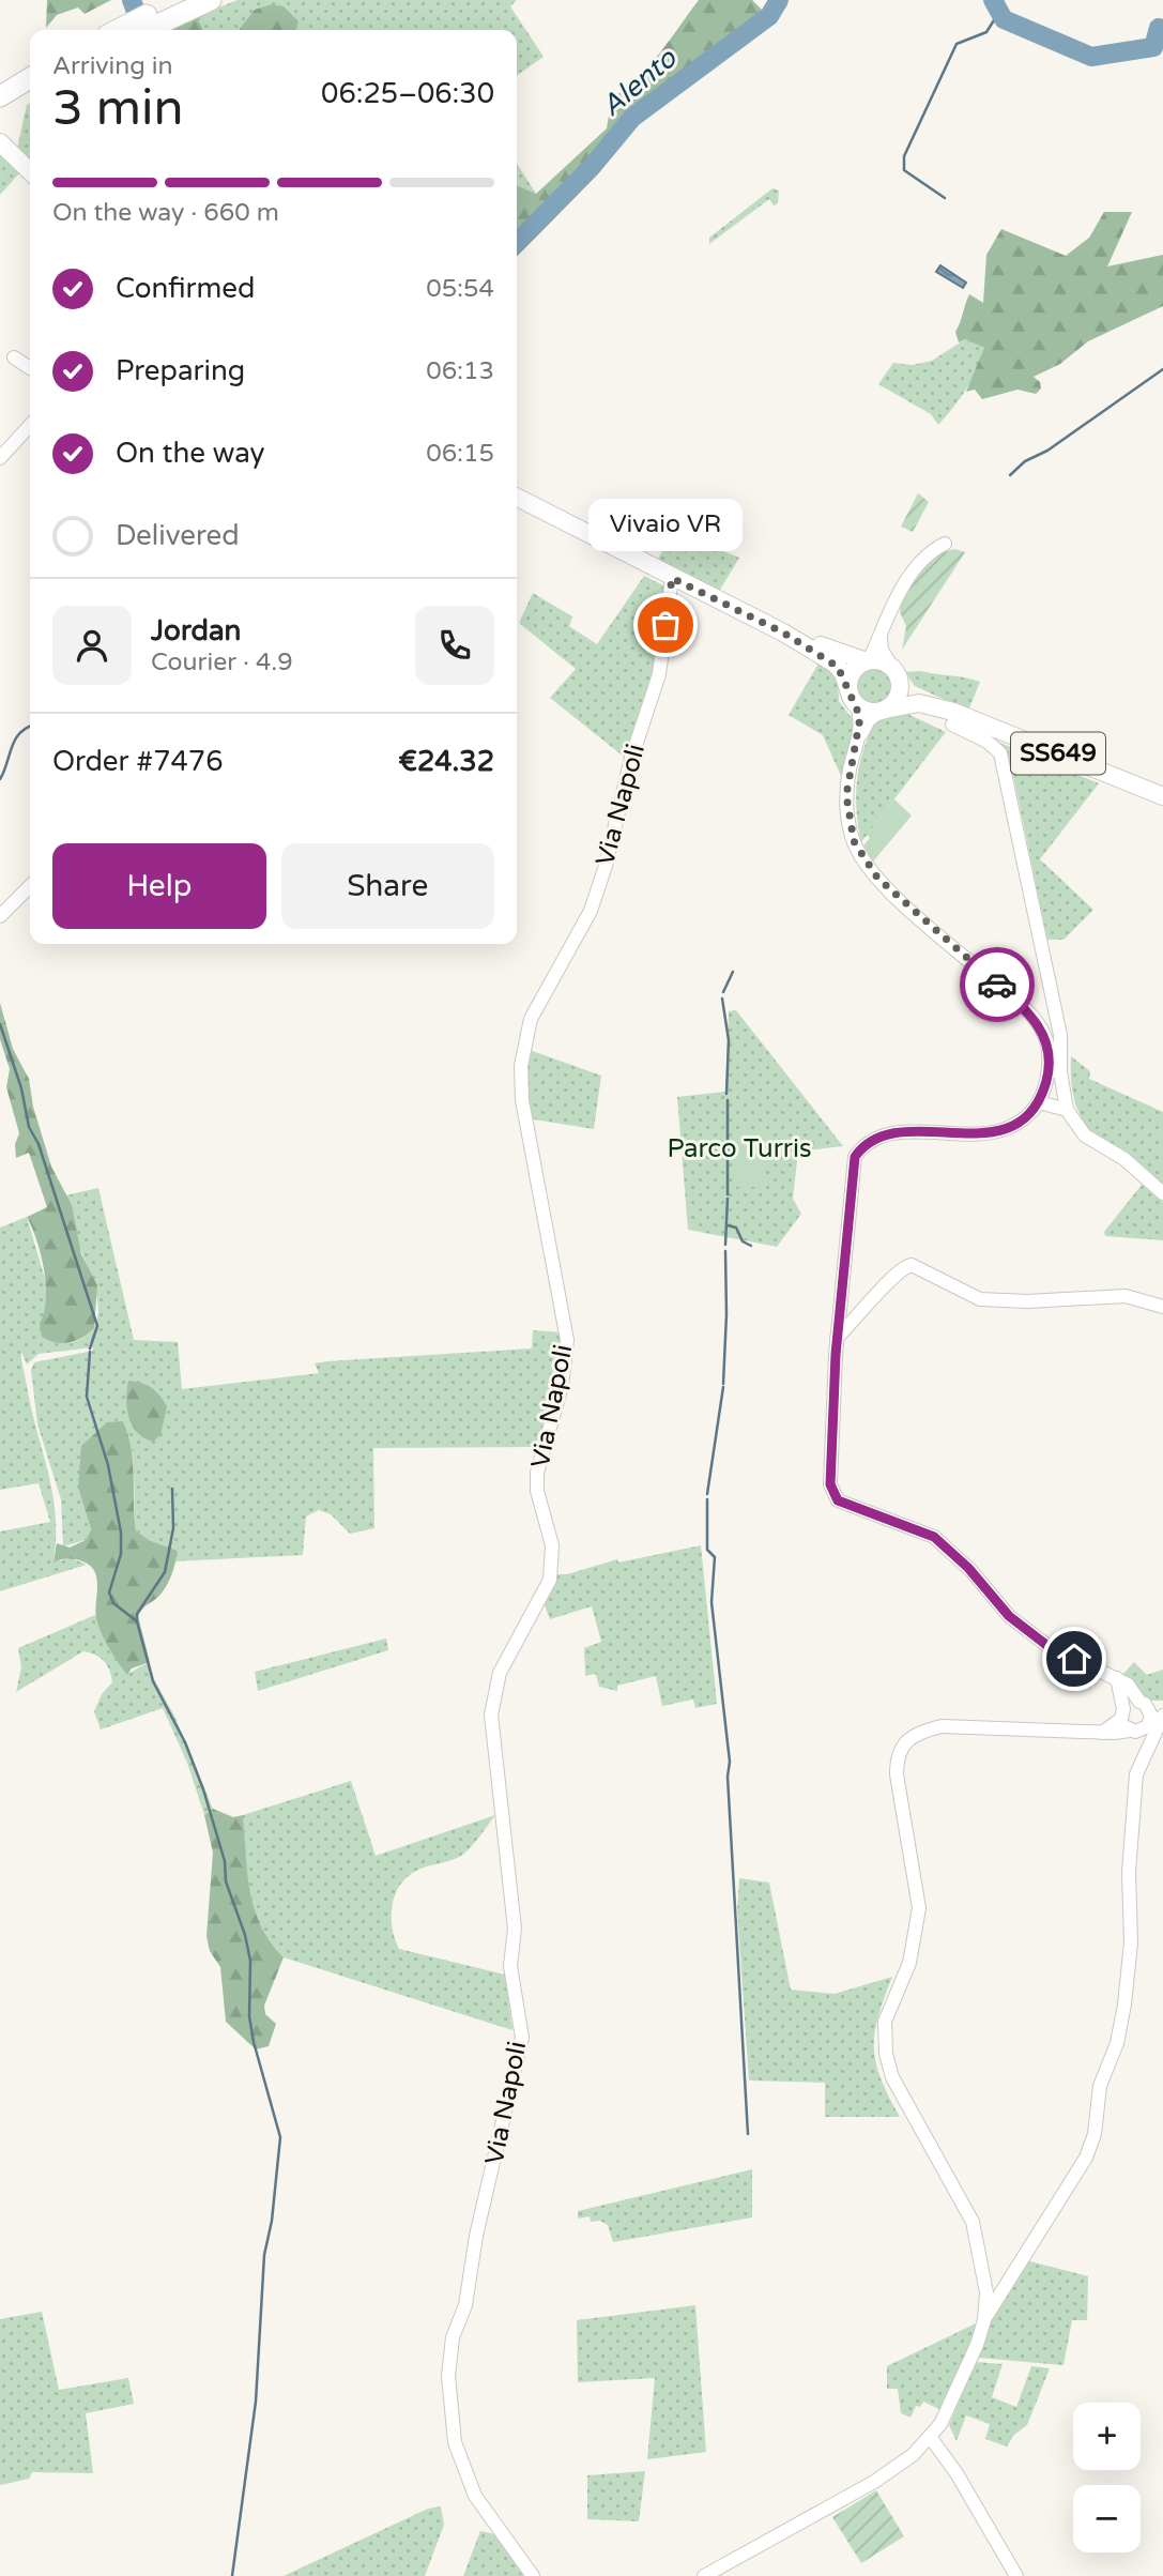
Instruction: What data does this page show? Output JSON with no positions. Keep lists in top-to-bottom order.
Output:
{
  "streets": {
    "main road": ["SS649"],
    "street": ["Via Napoli"]
  },
  "crossings": [
    ["SS649", "Via Napoli"]
  ],
  "water": ["Alento"],
  "parks": ["Parco Turris"],
  "places": ["Vivaio VR"],
  "page": {
    "heading": ["3 min", "Arriving in", "06:25–06:30"],
    "panel": [
      "Jordan",
      "Courier · 4.9",
      "Order #7476",
      "€24.32"
    ],
    "bar": "On the way · 660 m",
    "list": [
      ["Confirmed", "05:54"],
      ["Preparing", "06:13"],
      ["On the way", "06:15"],
      "Delivered"
    ],
    "bubble": "Vivaio VR",
    "buttons": ["Help", "Share"],
    "map_buttons": ["+", "−"]
  }
}
